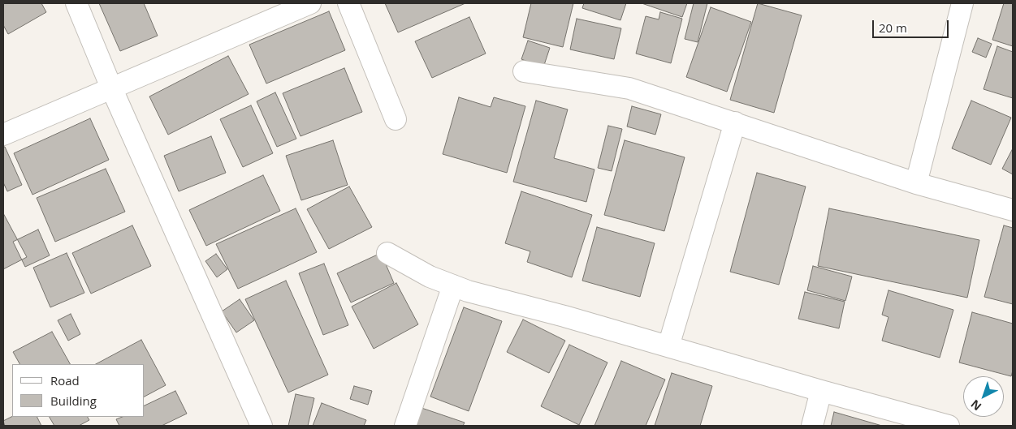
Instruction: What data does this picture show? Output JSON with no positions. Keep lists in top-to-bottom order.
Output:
{
  "legend": ["Road", "Building"],
  "scale_bar": "20 m",
  "north": "bottom left"
}
